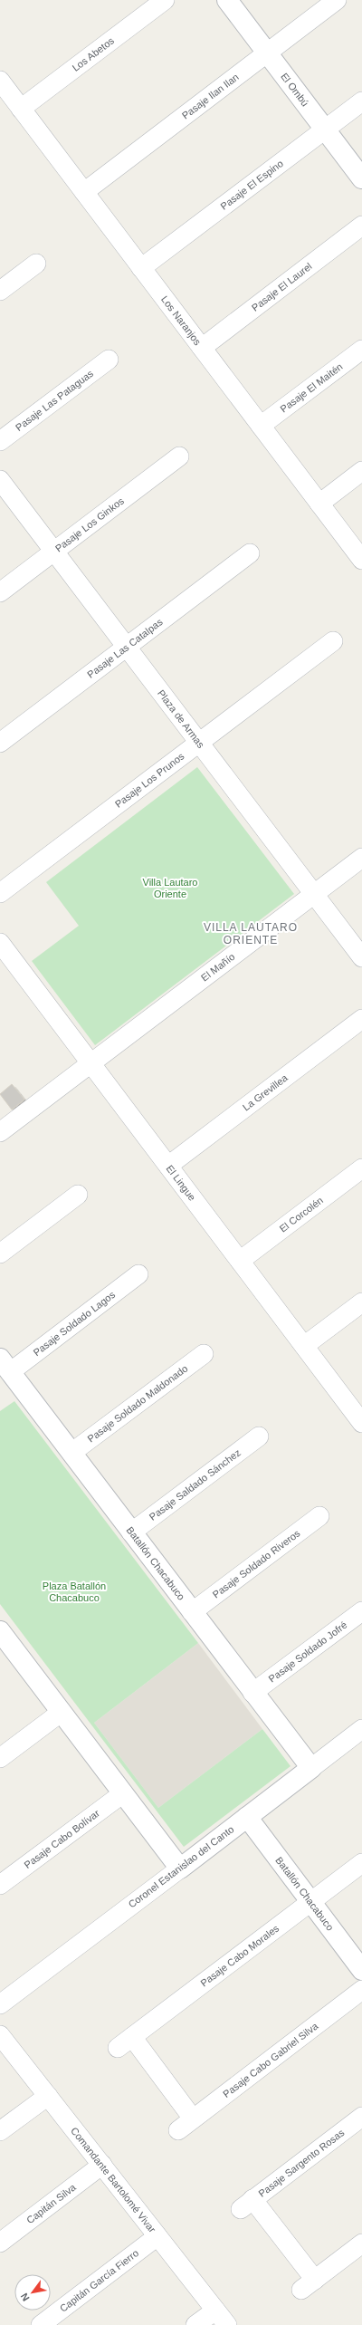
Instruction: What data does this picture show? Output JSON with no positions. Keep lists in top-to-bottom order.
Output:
{
  "streets": {
    "street": [
      "Los Abetos",
      "El Ombú",
      "Pasaje Ilan Ilan",
      "Pasaje El Espino",
      "Pasaje El Laurel",
      "Los Naranjos",
      "Pasaje El Maitén",
      "Pasaje Las Pataguas",
      "Pasaje Los Ginkos",
      "Pasaje Las Catalpas",
      "Plaza de Armas",
      "Pasaje Los Prunos",
      "El Mañío",
      "La Grevillea",
      "El Lingue",
      "El Corcolén",
      "Pasaje Soldado Lagos",
      "Pasaje Soldado Maldonado",
      "Pasaje Saldado Sánchez",
      "Batallón Chacabuco",
      "Pasaje Soldado Riveros",
      "Pasaje Soldado Jofré",
      "Pasaje Cabo Bolívar",
      "Coronel Estanislao del Canto",
      "Pasaje Cabo Morales",
      "Pasaje Cabo Gabriel Silva",
      "Pasaje Sargento Rosas",
      "Comandante Bartolomé Vivar",
      "Capitán Silva",
      "Capitán García Fierro"
    ]
  },
  "crossings": [
    ["Los Abetos", "Los Naranjos"],
    ["El Ombú", "Pasaje Ilan Ilan"],
    ["El Ombú", "Pasaje El Espino"],
    ["Pasaje Ilan Ilan", "Los Naranjos"],
    ["Pasaje El Espino", "Los Naranjos"],
    ["Pasaje El Laurel", "Los Naranjos"],
    ["Los Naranjos", "Pasaje El Maitén"],
    ["Pasaje Los Ginkos", "Plaza de Armas"],
    ["Pasaje Las Catalpas", "Plaza de Armas"],
    ["Plaza de Armas", "Pasaje Los Prunos"],
    ["Plaza de Armas", "El Mañío"],
    ["El Mañío", "El Lingue"],
    ["La Grevillea", "El Lingue"],
    ["El Lingue", "El Corcolén"],
    ["Pasaje Soldado Lagos", "Batallón Chacabuco"],
    ["Pasaje Soldado Maldonado", "Batallón Chacabuco"],
    ["Pasaje Saldado Sánchez", "Batallón Chacabuco"],
    ["Batallón Chacabuco", "Pasaje Soldado Riveros"],
    ["Batallón Chacabuco", "Pasaje Soldado Jofré"],
    ["Batallón Chacabuco", "Coronel Estanislao del Canto"],
    ["Batallón Chacabuco", "Pasaje Cabo Morales"],
    ["Pasaje Cabo Morales", "Pasaje Cabo Gabriel Silva"],
    ["Comandante Bartolomé Vivar", "Capitán Silva"],
    ["Comandante Bartolomé Vivar", "Capitán García Fierro"]
  ],
  "districts": ["VILLA LAUTARO ORIENTE"],
  "parks": ["Villa Lautaro Oriente", "Plaza Batallón Chacabuco"],
  "north": "bottom left"
}
